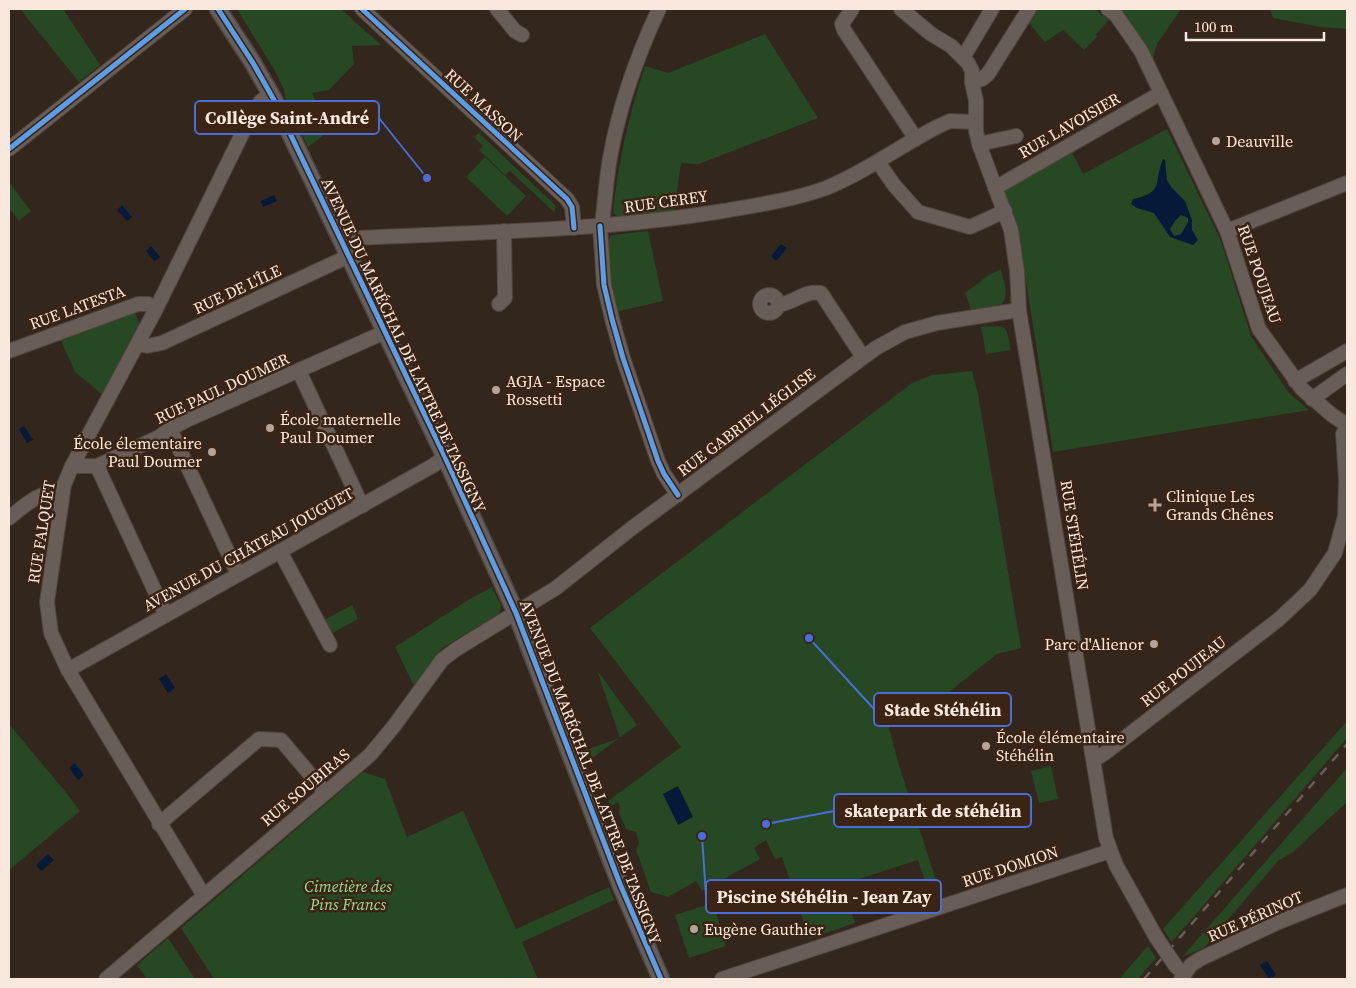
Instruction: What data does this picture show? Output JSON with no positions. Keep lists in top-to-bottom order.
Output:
{
  "streets": {
    "main road": ["AVENUE DU MARÉCHAL DE LATTRE DE TASSIGNY"],
    "street": [
      "RUE MASSON",
      "RUE LAVOISIER",
      "RUE CEREY",
      "RUE POUJEAU",
      "RUE DE L'ÎLE",
      "RUE LATESTA",
      "RUE PAUL DOUMER",
      "RUE GABRIEL LÉGLISE",
      "RUE FALQUET",
      "RUE STÉHÉLIN",
      "AVENUE DU CHÂTEAU JOUGUET",
      "RUE SOUBIRAS",
      "RUE DOMION",
      "RUE PÉRINOT"
    ]
  },
  "crossings": [
    ["RUE MASSON", "RUE CEREY"],
    ["RUE LAVOISIER", "RUE POUJEAU"],
    ["RUE LAVOISIER", "RUE STÉHÉLIN"],
    ["RUE CEREY", "RUE DE L'ÎLE"],
    ["RUE CEREY", "AVENUE DU MARÉCHAL DE LATTRE DE TASSIGNY"],
    ["RUE CEREY", "RUE STÉHÉLIN"],
    ["RUE POUJEAU", "RUE STÉHÉLIN"],
    ["RUE DE L'ÎLE", "AVENUE DU MARÉCHAL DE LATTRE DE TASSIGNY"],
    ["RUE DE L'ÎLE", "RUE FALQUET"],
    ["RUE LATESTA", "RUE FALQUET"],
    ["AVENUE DU MARÉCHAL DE LATTRE DE TASSIGNY", "RUE PAUL DOUMER"],
    ["AVENUE DU MARÉCHAL DE LATTRE DE TASSIGNY", "RUE GABRIEL LÉGLISE"],
    ["AVENUE DU MARÉCHAL DE LATTRE DE TASSIGNY", "RUE FALQUET"],
    ["AVENUE DU MARÉCHAL DE LATTRE DE TASSIGNY", "AVENUE DU CHÂTEAU JOUGUET"],
    ["AVENUE DU MARÉCHAL DE LATTRE DE TASSIGNY", "RUE SOUBIRAS"],
    ["RUE PAUL DOUMER", "RUE FALQUET"],
    ["RUE GABRIEL LÉGLISE", "RUE STÉHÉLIN"],
    ["RUE GABRIEL LÉGLISE", "RUE SOUBIRAS"],
    ["RUE FALQUET", "AVENUE DU CHÂTEAU JOUGUET"],
    ["RUE FALQUET", "RUE SOUBIRAS"],
    ["RUE STÉHÉLIN", "RUE DOMION"],
    ["RUE STÉHÉLIN", "RUE PÉRINOT"]
  ],
  "parks": ["Cimetière des Pins Francs"],
  "places": {
    "other": [
      "Deauville",
      "Collège Saint-André",
      "AGJA - Espace Rossetti",
      "École maternelle Paul Doumer",
      "École élementaire Paul Doumer",
      "Stade Stéhélin",
      "Parc d'Alienor",
      "École élémentaire Stéhélin",
      "skatepark de stéhélin",
      "Piscine Stéhélin - Jean Zay",
      "Eugène Gauthier"
    ],
    "health": ["Clinique Les Grands Chênes"]
  },
  "scale_bar": "100 m"
}
